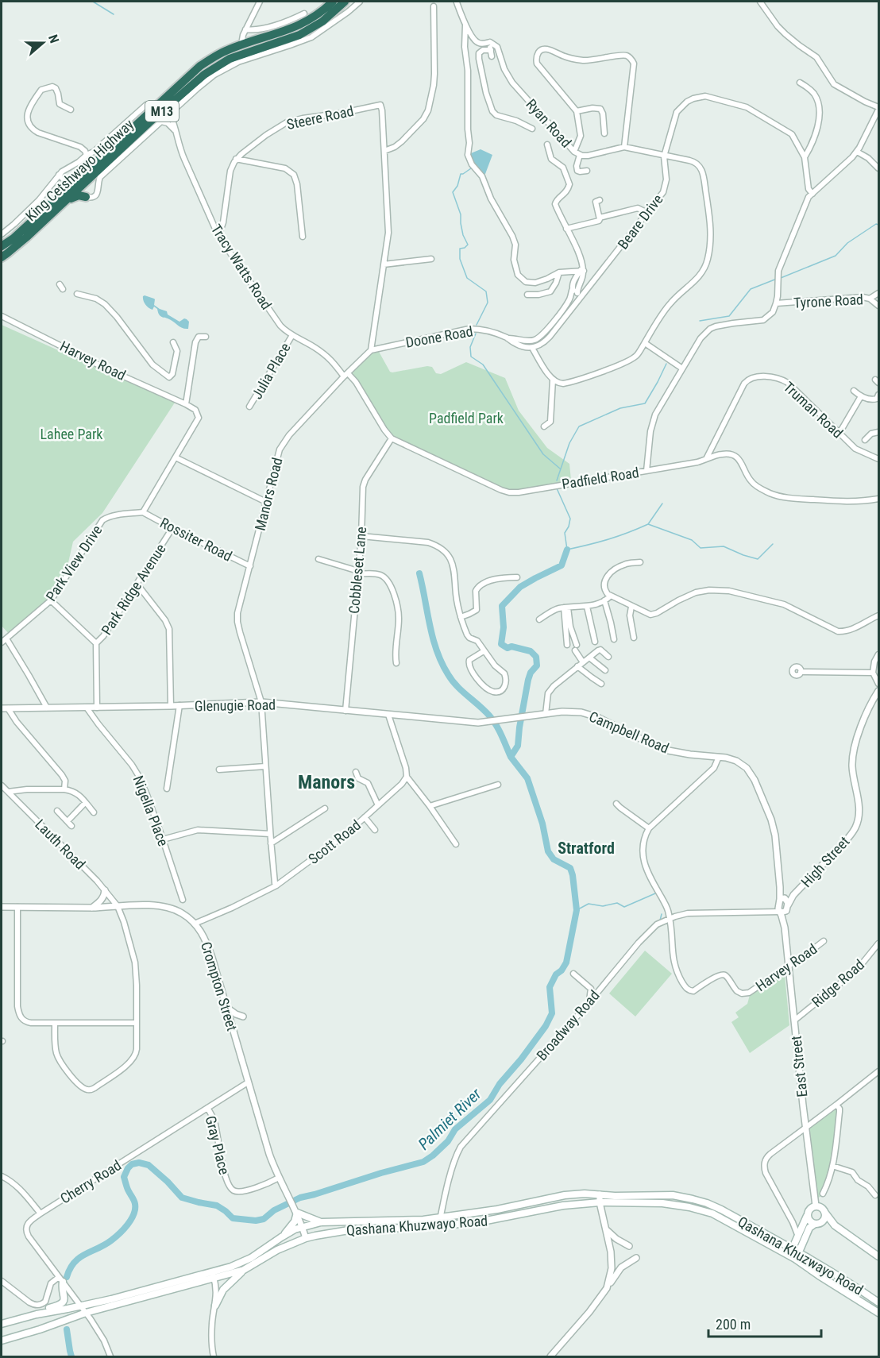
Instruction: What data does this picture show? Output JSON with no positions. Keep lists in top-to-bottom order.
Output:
{
  "streets": {
    "highway": ["M13", "King Cetshwayo Highway"],
    "main road": ["Qashana Khuzwayo Road"],
    "street": [
      "Steere Road",
      "Ryan Road",
      "Beare Drive",
      "Tracy Watts Road",
      "Tyrone Road",
      "Doone Road",
      "Harvey Road",
      "Julia Place",
      "Truman Road",
      "Padfield Road",
      "Manors Road",
      "Rossiter Road",
      "Park View Drive",
      "Cobbleset Lane",
      "Park Ridge Avenue",
      "Glenugie Road",
      "Campbell Road",
      "Nigella Place",
      "Scott Road",
      "Lauth Road",
      "High Street",
      "Ridge Road",
      "Crompton Street",
      "Broadway Road",
      "East Street",
      "Gray Place",
      "Cherry Road"
    ]
  },
  "crossings": [
    ["Ryan Road", "Beare Drive"],
    ["Beare Drive", "Doone Road"],
    ["Tracy Watts Road", "Julia Place"],
    ["Tracy Watts Road", "Padfield Road"],
    ["Tracy Watts Road", "Manors Road"],
    ["Doone Road", "Manors Road"],
    ["Harvey Road", "Broadway Road"],
    ["Harvey Road", "East Street"],
    ["Truman Road", "Padfield Road"],
    ["Padfield Road", "Manors Road"],
    ["Padfield Road", "Cobbleset Lane"],
    ["Manors Road", "Rossiter Road"],
    ["Manors Road", "Glenugie Road"],
    ["Manors Road", "Scott Road"],
    ["Rossiter Road", "Park View Drive"],
    ["Rossiter Road", "Park Ridge Avenue"],
    ["Cobbleset Lane", "Glenugie Road"],
    ["Park Ridge Avenue", "Glenugie Road"],
    ["Glenugie Road", "Campbell Road"],
    ["Glenugie Road", "Nigella Place"],
    ["Campbell Road", "High Street"],
    ["Campbell Road", "Broadway Road"],
    ["Campbell Road", "East Street"],
    ["Scott Road", "Crompton Street"],
    ["Lauth Road", "Crompton Street"],
    ["High Street", "Broadway Road"],
    ["High Street", "East Street"],
    ["Ridge Road", "East Street"],
    ["Crompton Street", "Gray Place"],
    ["Crompton Street", "Cherry Road"],
    ["Crompton Street", "Qashana Khuzwayo Road"],
    ["Broadway Road", "East Street"],
    ["Broadway Road", "Qashana Khuzwayo Road"],
    ["Gray Place", "Cherry Road"],
    ["Cherry Road", "Qashana Khuzwayo Road"]
  ],
  "districts": ["Manors", "Stratford"],
  "water": ["Palmiet River"],
  "parks": ["Padfield Park", "Lahee Park"],
  "scale_bar": "200 m",
  "north": "right"
}
